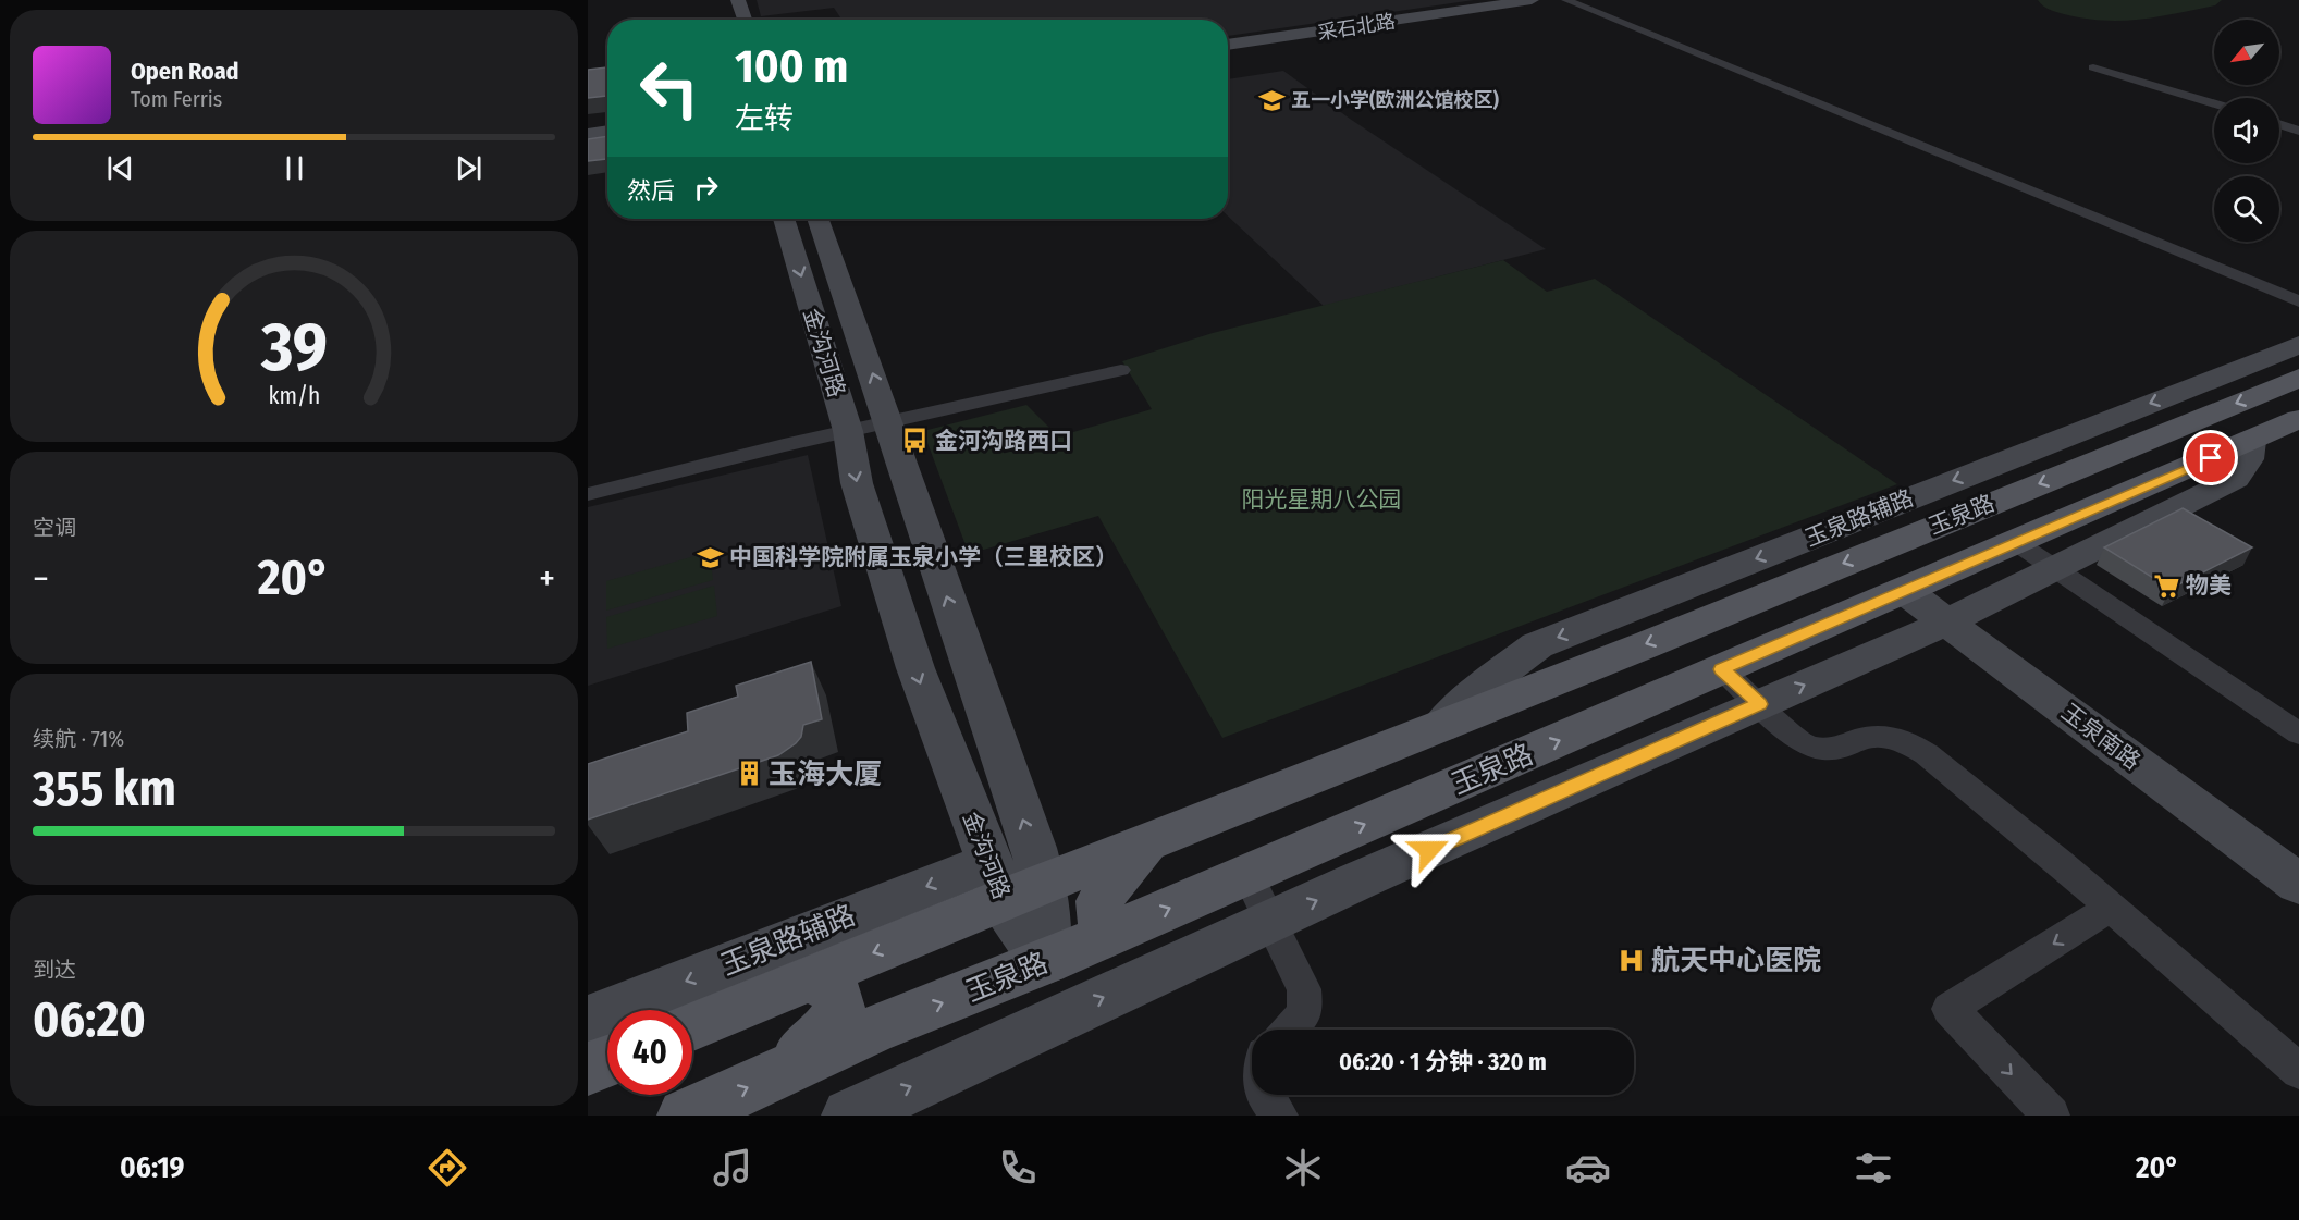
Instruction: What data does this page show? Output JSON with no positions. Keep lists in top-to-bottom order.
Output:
{
  "streets": {
    "main road": ["玉泉路"],
    "street": [
      "采石北路",
      "金沟河路",
      "玉泉路辅路",
      "玉泉南路"
    ]
  },
  "crossings": [
    ["金沟河路", "玉泉路"],
    ["金沟河路", "玉泉路辅路"],
    ["玉泉路", "玉泉路辅路"],
    ["玉泉路", "玉泉南路"]
  ],
  "parks": ["阳光星期八公园"],
  "places": {
    "school or university": ["五一小学(欧洲公馆校区)", "中国科学院附属玉泉小学（三里校区）"],
    "bus stop": ["金河沟路西口"],
    "supermarket": ["物美"],
    "building": ["玉海大厦"],
    "hospital": ["航天中心医院"]
  },
  "north": "bottom left",
  "page": {
    "turn": ["100 m", "左转"],
    "song": ["Open Road", "Tom Ferris"],
    "then": "然后",
    "tile": [
      "空调",
      ["续航 · 71%", "355 km"],
      ["到达", "06:20"]
    ],
    "heat": ["−", "20°", "+"],
    "limit": "40",
    "trip": "06:20 · 1 分钟 · 320 m",
    "tabs": ["06:19", "20°"],
    "gauge": ["39", "km/h"]
  }
}
